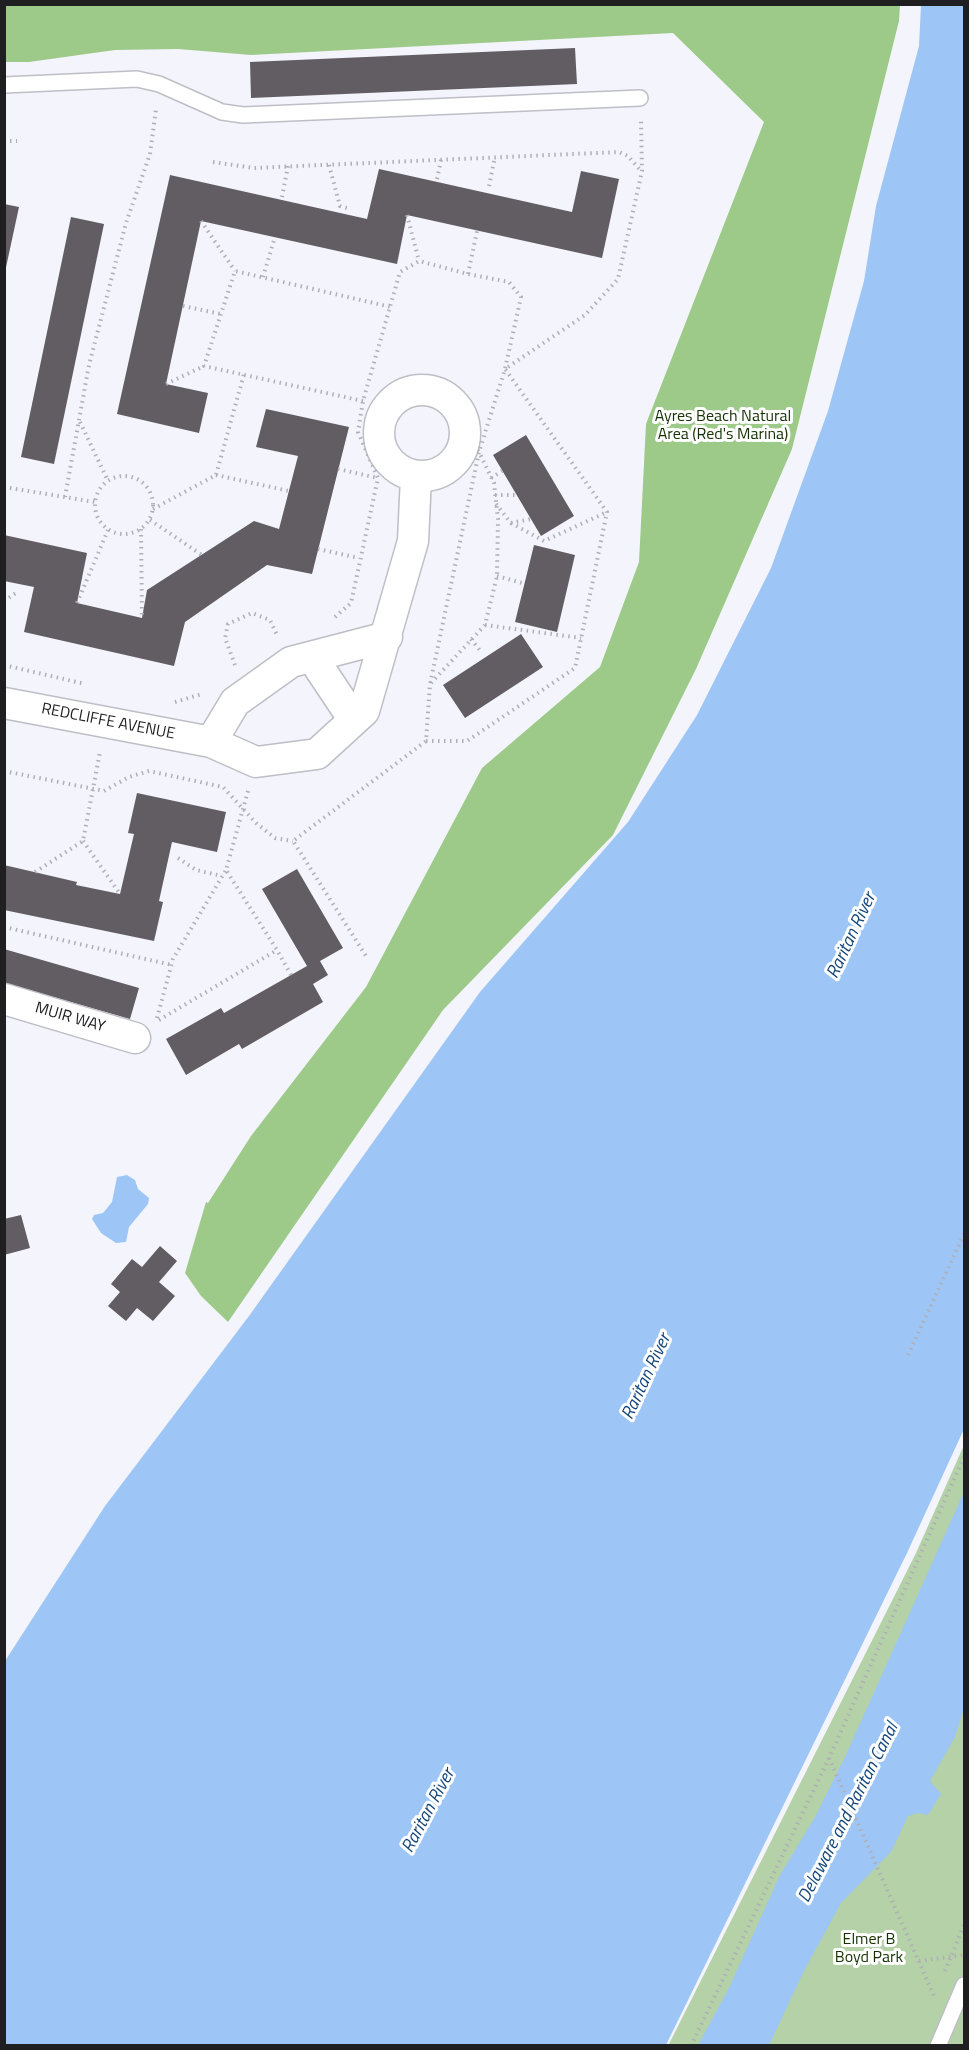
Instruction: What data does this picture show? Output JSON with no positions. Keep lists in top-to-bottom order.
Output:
{
  "streets": {
    "street": ["REDCLIFFE AVENUE", "MUIR WAY"]
  },
  "water": ["Raritan River", "Delaware and Raritan Canal"],
  "parks": ["Ayres Beach Natural Area (Red's Marina)", "Elmer B Boyd Park"]
}
